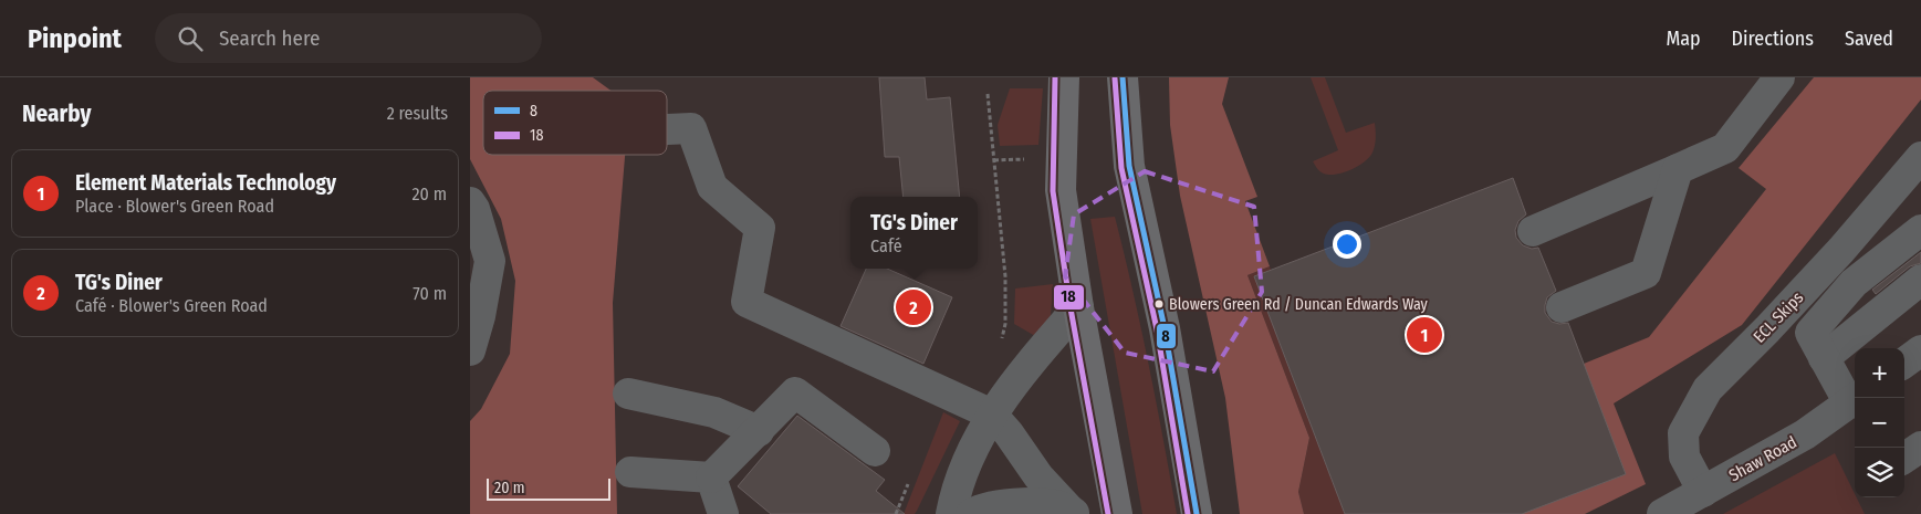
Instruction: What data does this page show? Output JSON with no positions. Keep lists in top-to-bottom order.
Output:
{
  "streets": {
    "street": ["ECL Skips", "Shaw Road"]
  },
  "crossings": [
    ["ECL Skips", "Shaw Road"]
  ],
  "places": ["Blowers Green Rd / Duncan Edwards Way"],
  "lines": ["transit line 8", "transit line 18"],
  "legend": ["8", "18"],
  "scale_bar": "20 m",
  "page": {
    "header": "Pinpoint",
    "search": "Search here",
    "nav": ["Map", "Directions", "Saved"],
    "heading": ["Nearby", "2 results"],
    "list": [
      {
        "mark": "1",
        "name": "Element Materials Technology",
        "note": "Place · Blower's Green Road",
        "value": "20 m"
      },
      {
        "mark": "2",
        "name": "TG's Diner",
        "note": "Café · Blower's Green Road",
        "value": "70 m"
      }
    ],
    "popup": ["TG's Diner", "Café"],
    "pins": ["2", "1"],
    "map_buttons": ["+", "−"],
    "scale": "20 m"
  }
}
